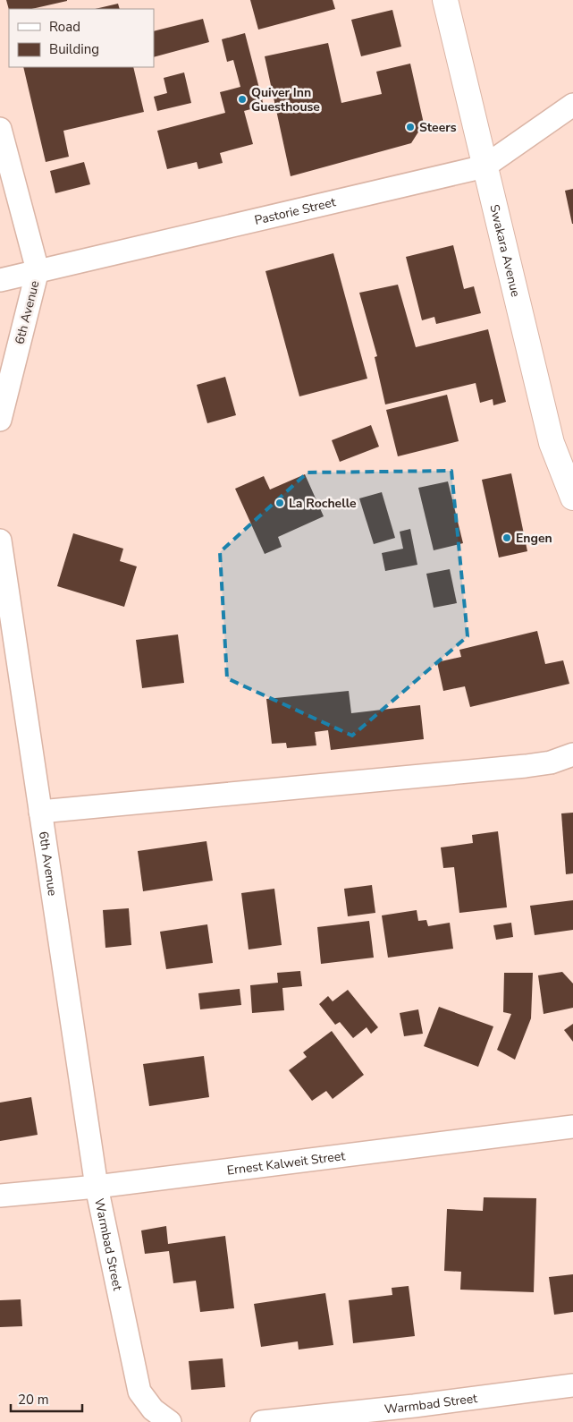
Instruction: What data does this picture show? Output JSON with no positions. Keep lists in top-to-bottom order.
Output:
{
  "streets": {
    "street": [
      "Pastorie Street",
      "Swakara Avenue",
      "6th Avenue",
      "Ernest Kalweit Street",
      "Warmbad Street"
    ]
  },
  "crossings": [
    ["Pastorie Street", "Swakara Avenue"],
    ["Pastorie Street", "6th Avenue"],
    ["6th Avenue", "Ernest Kalweit Street"],
    ["6th Avenue", "Warmbad Street"],
    ["Ernest Kalweit Street", "Warmbad Street"]
  ],
  "places": [
    "Quiver Inn Guesthouse",
    "Steers",
    "La Rochelle",
    "Engen"
  ],
  "legend": ["Road", "Building"],
  "scale_bar": "20 m"
}
